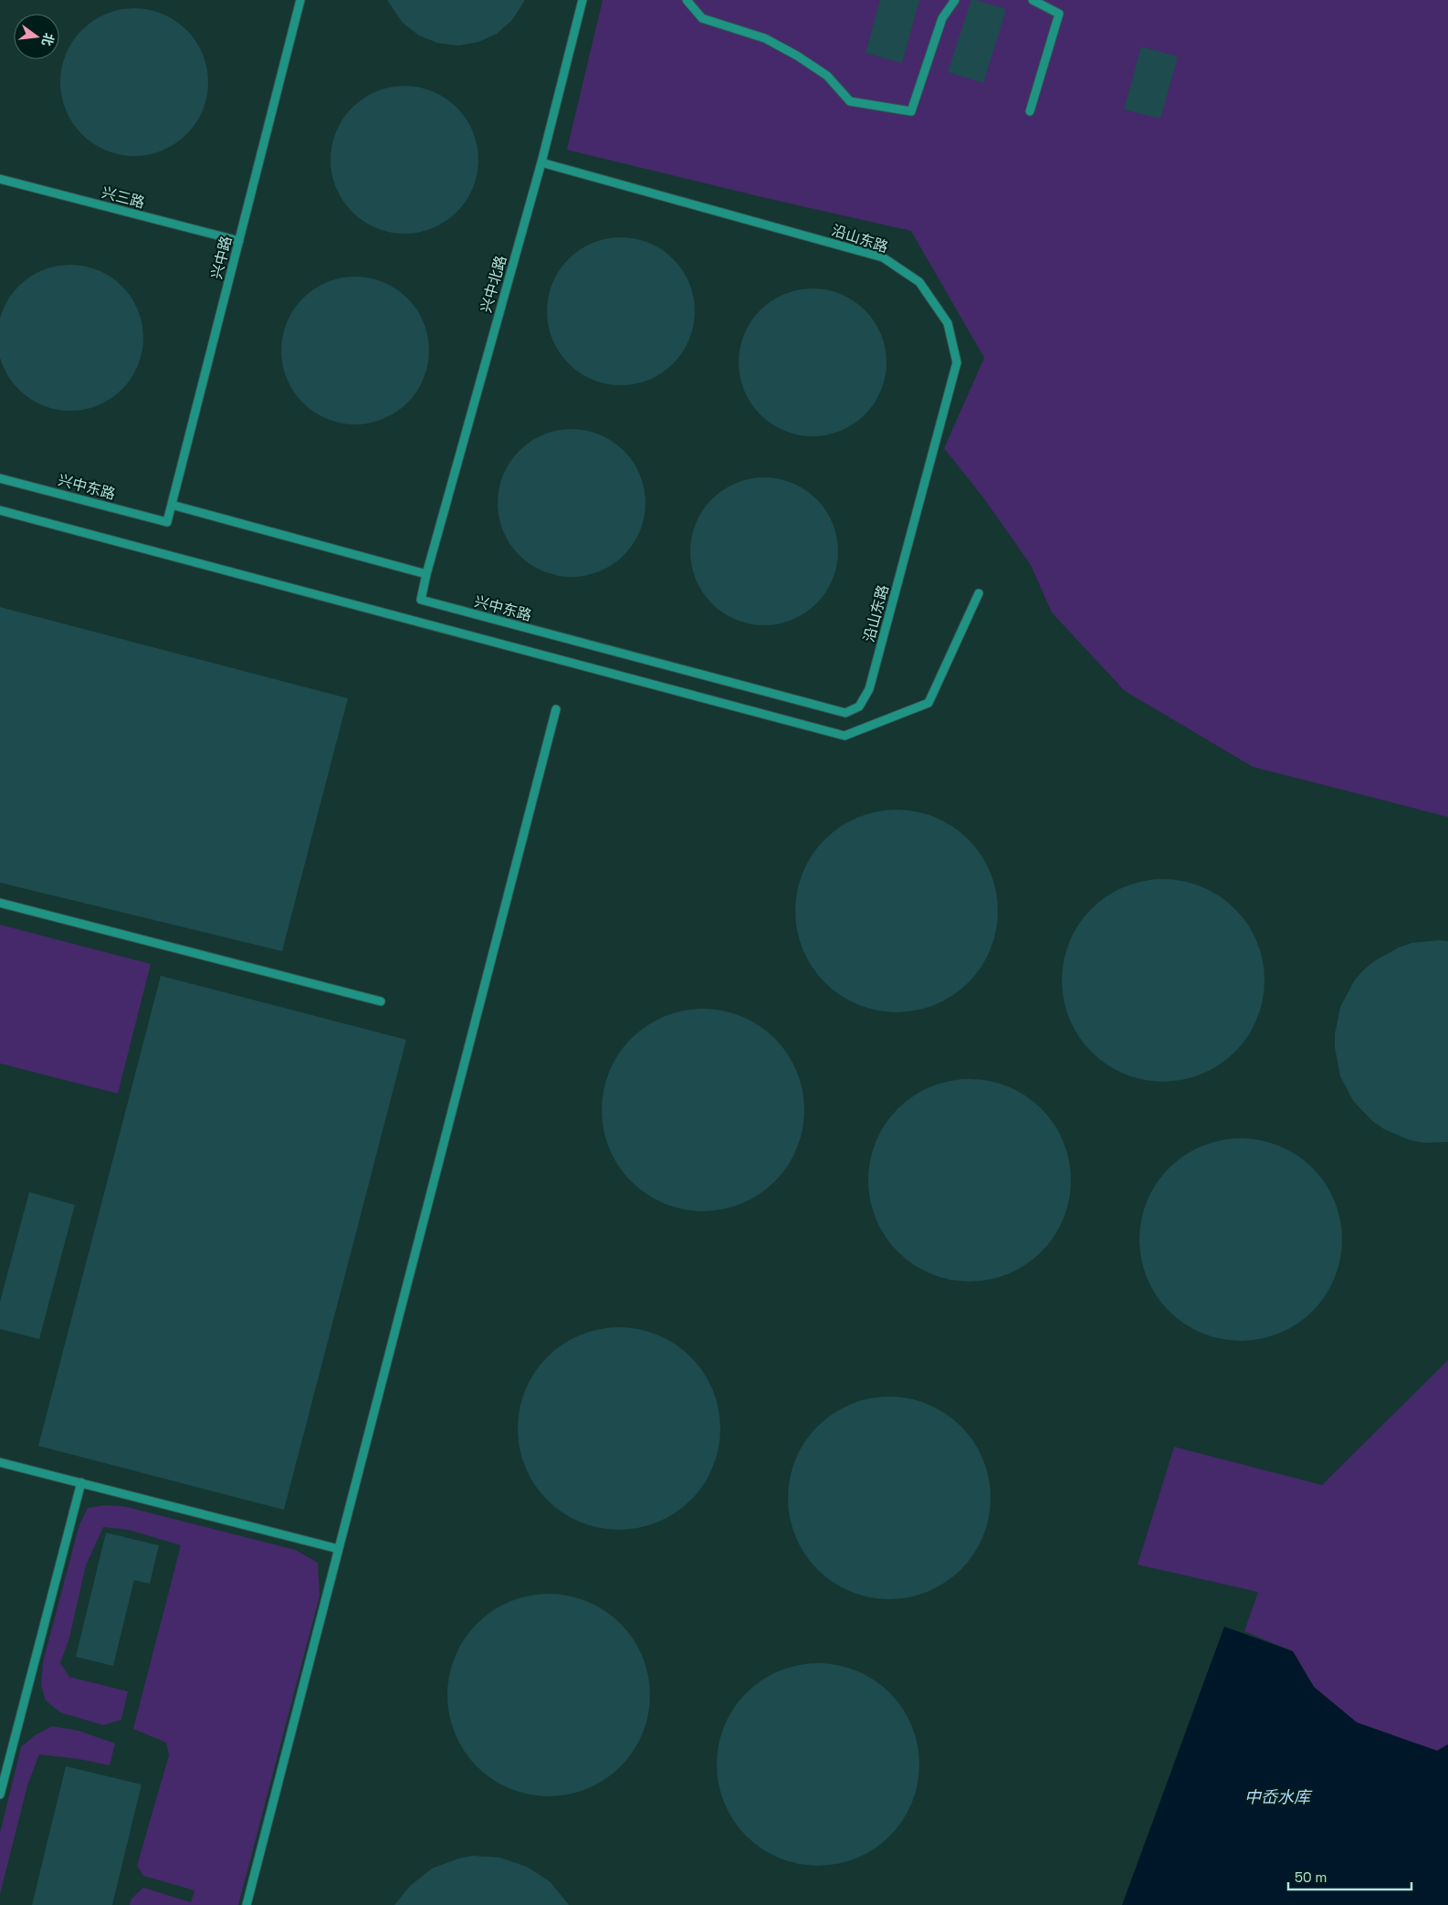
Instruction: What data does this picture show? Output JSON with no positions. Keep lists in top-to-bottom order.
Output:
{
  "streets": {
    "lane": [
      "兴三路",
      "沿山东路",
      "兴中路",
      "兴中北路",
      "兴中东路"
    ]
  },
  "crossings": [
    ["兴三路", "兴中路"],
    ["沿山东路", "兴中北路"],
    ["沿山东路", "兴中东路"],
    ["兴中路", "兴中东路"],
    ["兴中北路", "兴中东路"]
  ],
  "water": ["中岙水库"],
  "scale_bar": "50 m",
  "north": "right"
}
